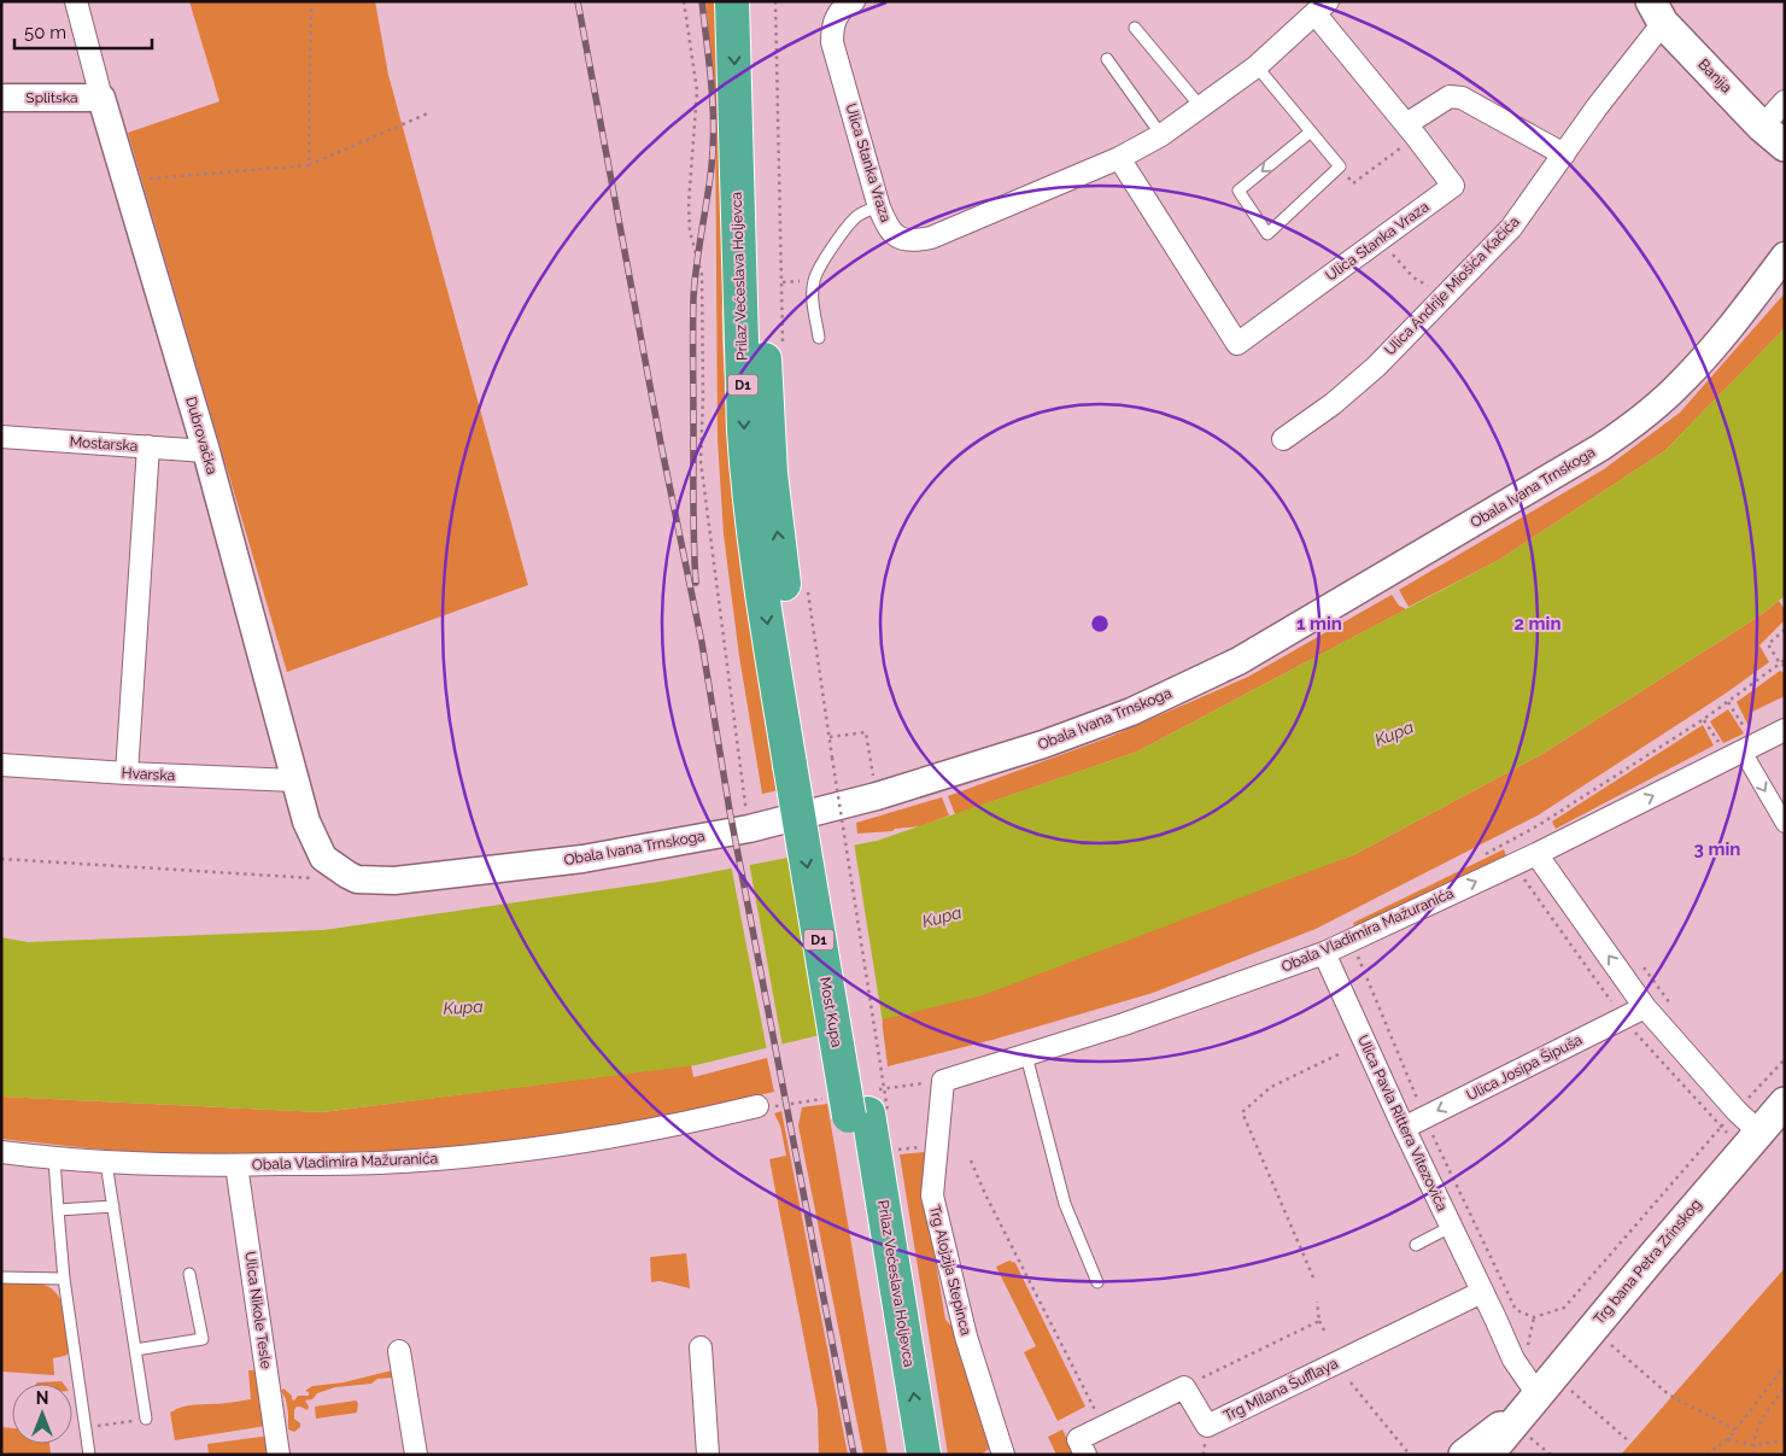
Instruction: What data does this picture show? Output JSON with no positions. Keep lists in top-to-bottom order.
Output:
{
  "streets": {
    "highway": ["Prilaz Većeslava Holjevca", "D1", "Most Kupa"],
    "main road": ["Banija", "Trg bana Petra Zrinskog"],
    "street": [
      "Splitska",
      "Ulica Stanka Vraza",
      "Ulica Andrije Miošića Kačića",
      "Dubrovačka",
      "Mostarska",
      "Obala Ivana Trnskoga",
      "Hvarska",
      "Obala Vladimira Mažuranića",
      "Ulica Josipa Šipuša",
      "Ulica Pavla Rittera Vitezovića",
      "Trg Alojzija Stepinca",
      "Ulica Nikole Tesle",
      "Trg Milana Šufflaya"
    ]
  },
  "crossings": [
    ["Banija", "Ulica Andrije Miošića Kačića"],
    ["Splitska", "Dubrovačka"],
    ["Prilaz Većeslava Holjevca", "Most Kupa"],
    ["Dubrovačka", "Mostarska"],
    ["Dubrovačka", "Obala Ivana Trnskoga"],
    ["Dubrovačka", "Hvarska"],
    ["Obala Vladimira Mažuranića", "Ulica Pavla Rittera Vitezovića"],
    ["Obala Vladimira Mažuranića", "Trg Alojzija Stepinca"],
    ["Obala Vladimira Mažuranića", "Ulica Nikole Tesle"],
    ["Ulica Josipa Šipuša", "Ulica Pavla Rittera Vitezovića"],
    ["Ulica Pavla Rittera Vitezovića", "Trg Milana Šufflaya"]
  ],
  "one_way": ["Ulica Josipa Šipuša"],
  "water": ["Kupa"],
  "scale_bar": "50 m",
  "north": "top",
  "rings": ["1 min", "2 min", "3 min"]
}
